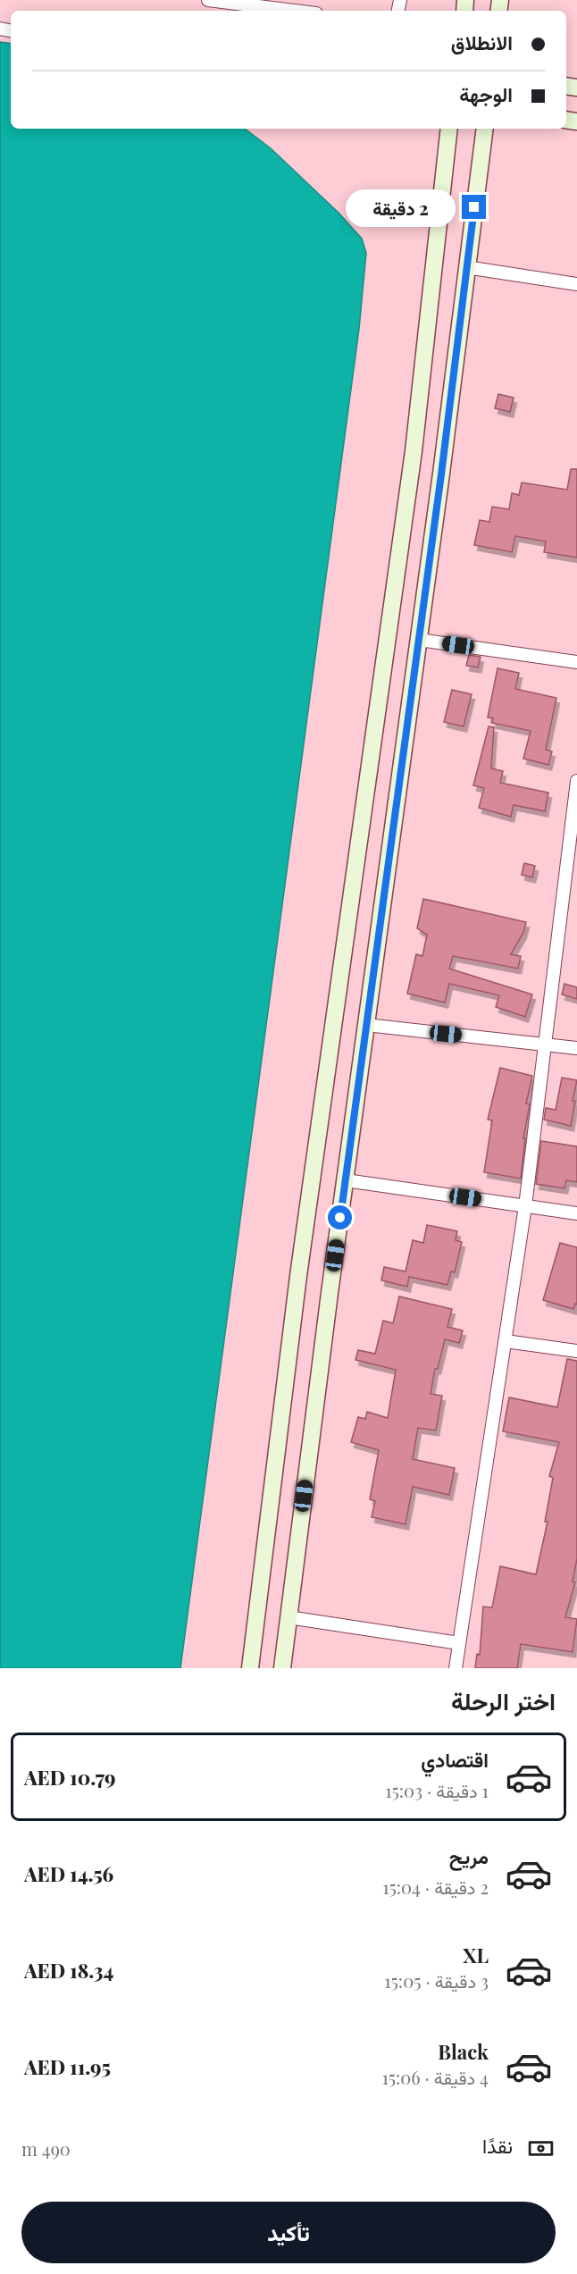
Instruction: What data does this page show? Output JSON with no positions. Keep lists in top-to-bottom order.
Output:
{
  "page": {
    "banner": ["الانطلاق", "الوجهة"],
    "bubble": "2 دقيقة",
    "heading": "اختر الرحلة",
    "list": [
      {
        "name": "اقتصادي",
        "note": "1 دقيقة · 15:03",
        "value": "AED 10.79"
      },
      {
        "name": "مريح",
        "note": "2 دقيقة · 15:04",
        "value": "AED 14.56"
      },
      {
        "name": "XL",
        "note": "3 دقيقة · 15:05",
        "value": "AED 18.34"
      },
      {
        "name": "Black",
        "note": "4 دقيقة · 15:06",
        "value": "AED 11.95"
      }
    ],
    "pay": ["نقدًا", "490 m"],
    "buttons": "تأكيد"
  }
}
